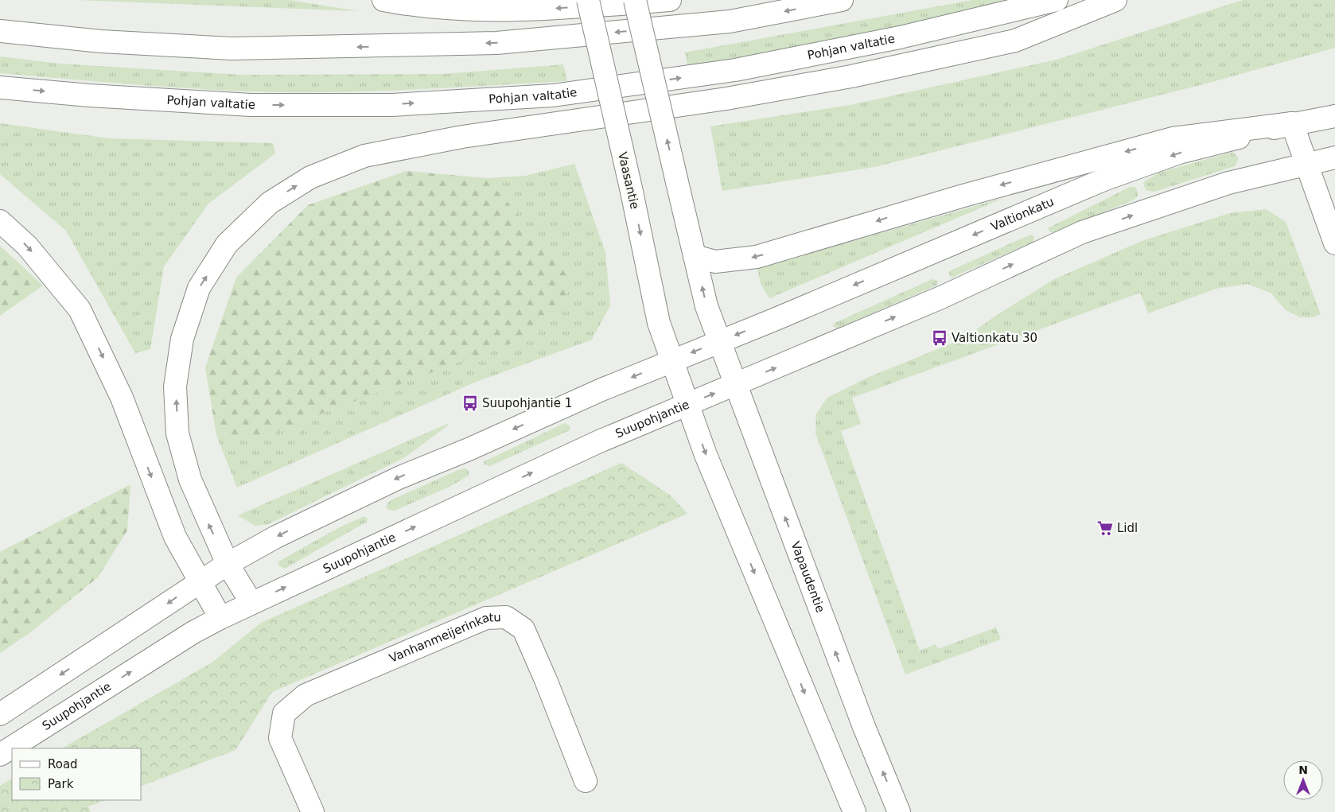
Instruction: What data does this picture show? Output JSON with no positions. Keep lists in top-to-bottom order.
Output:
{
  "streets": {
    "main road": [
      "Pohjan valtatie",
      "Vaasantie",
      "Valtionkatu",
      "Suupohjantie",
      "Vapaudentie",
      "Vanhanmeijerinkatu"
    ]
  },
  "crossings": [
    ["Valtionkatu", "Vapaudentie"],
    ["Suupohjantie", "Vapaudentie"]
  ],
  "places": {
    "bus stop": ["Valtionkatu 30", "Suupohjantie 1"],
    "supermarket": ["Lidl"]
  },
  "legend": ["Road", "Park"],
  "north": "top"
}
